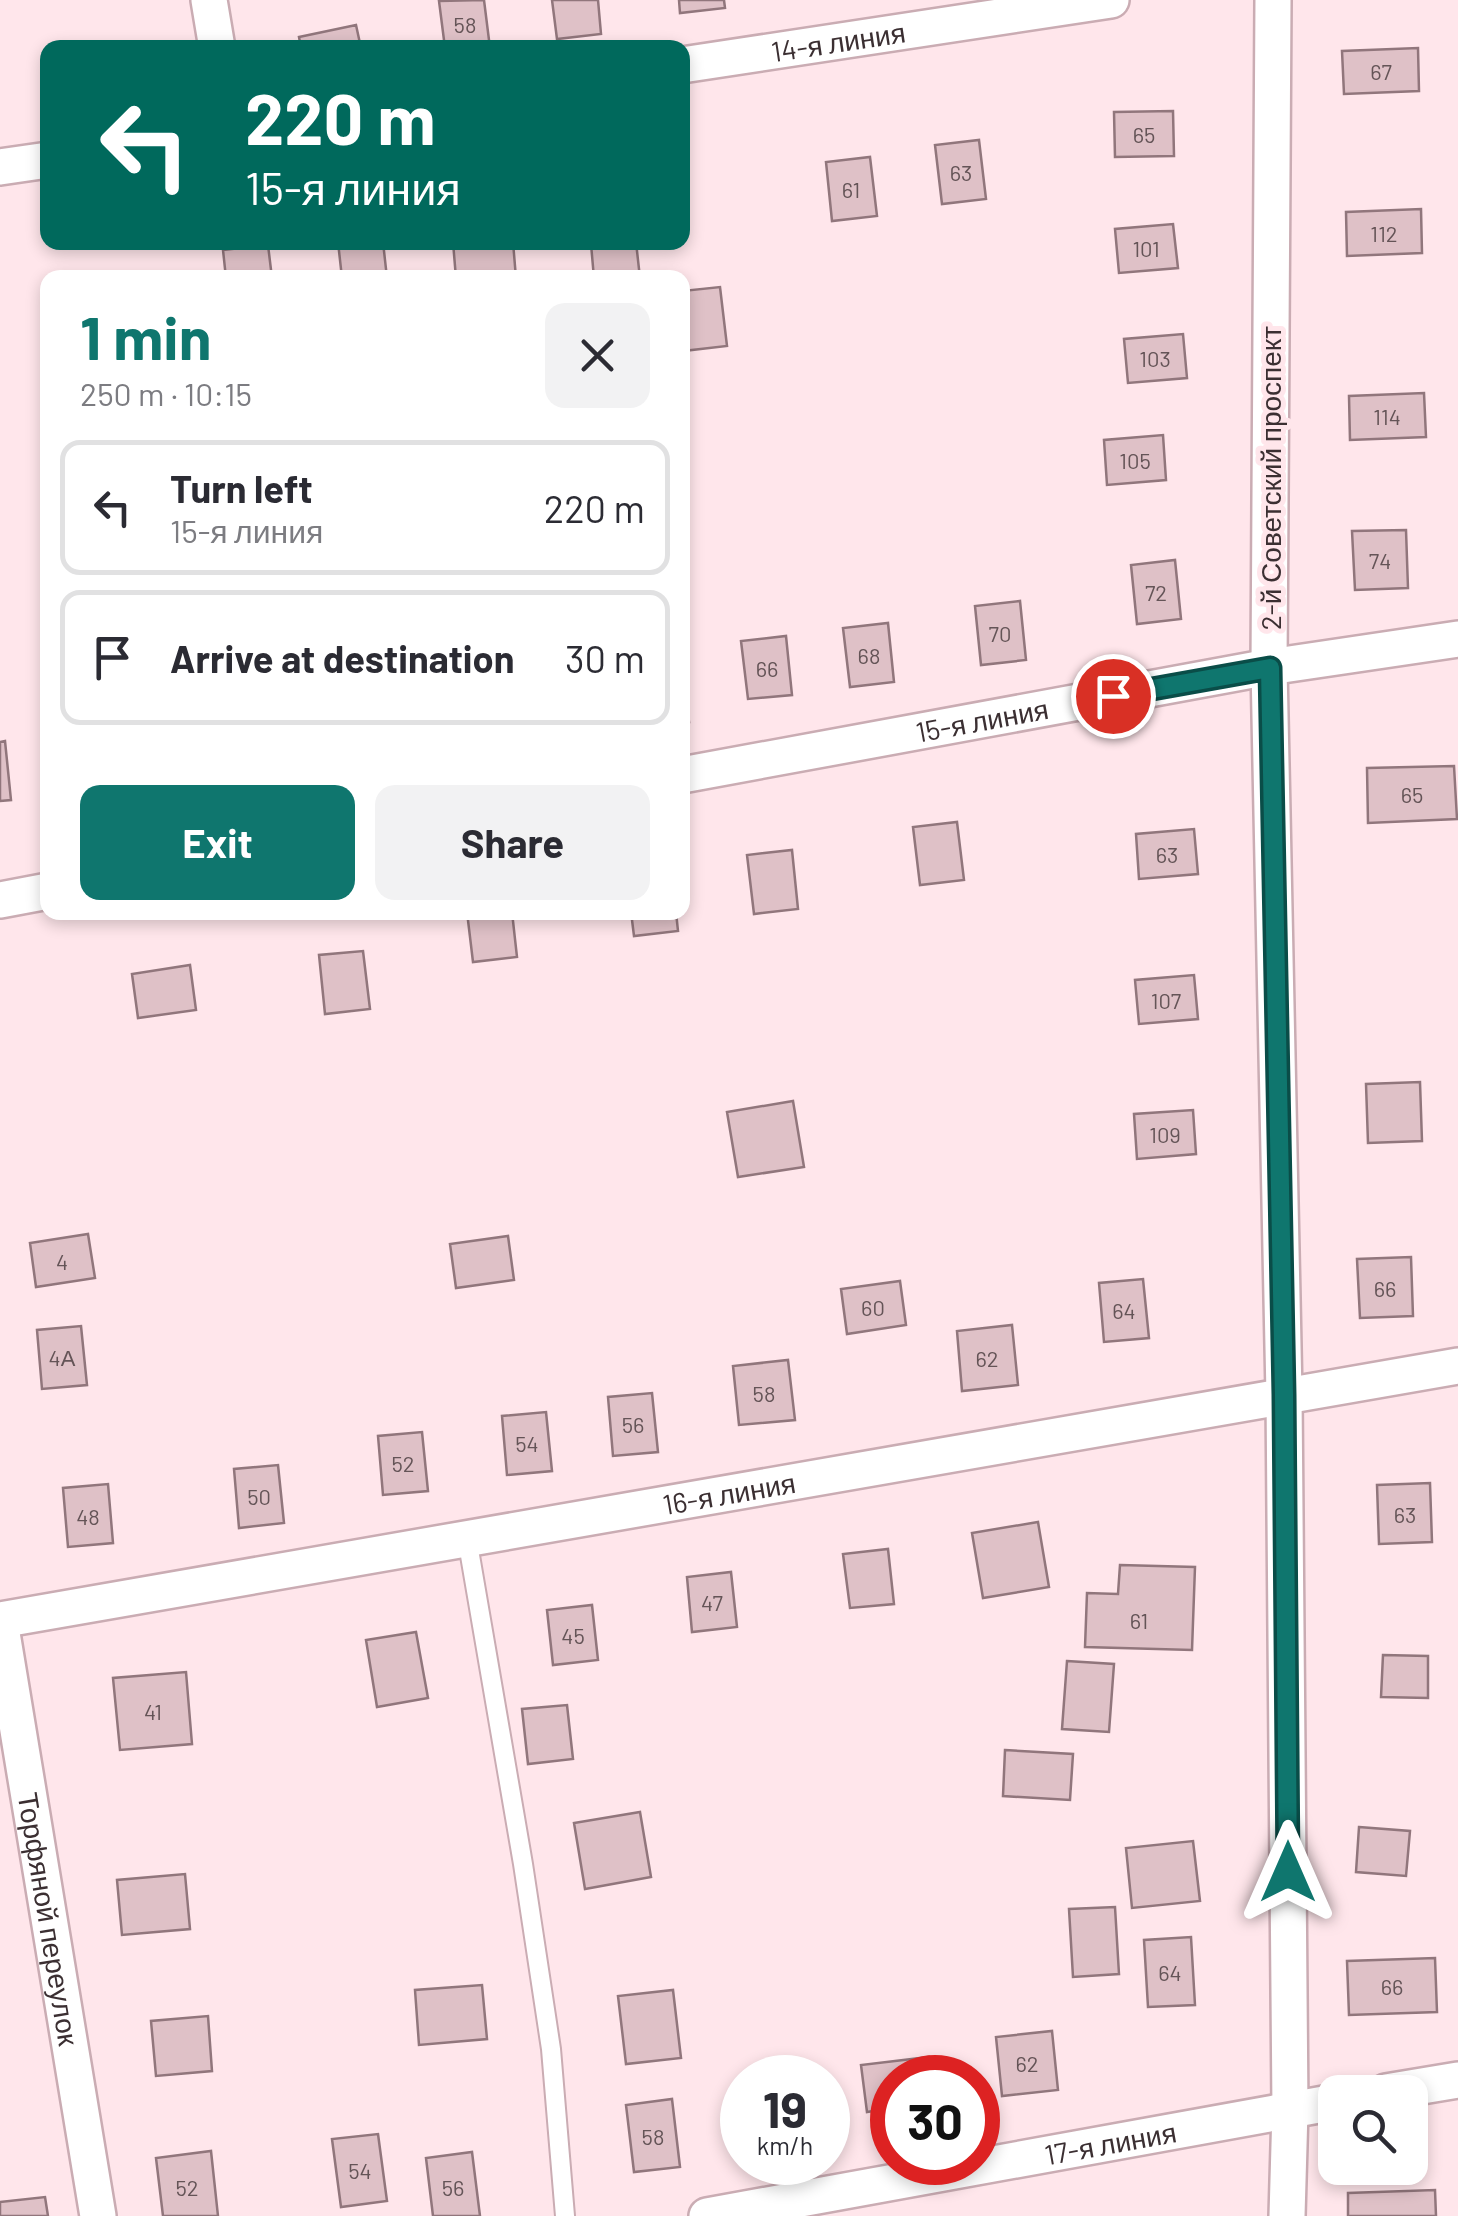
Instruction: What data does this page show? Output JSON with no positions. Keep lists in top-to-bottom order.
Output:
{
  "streets": {
    "street": [
      "14-я линия",
      "2-й Советский проспект",
      "15-я линия",
      "16-я линия",
      "Торфяной переулок",
      "17-я линия"
    ]
  },
  "crossings": [
    ["2-й Советский проспект", "15-я линия"],
    ["2-й Советский проспект", "16-я линия"],
    ["2-й Советский проспект", "17-я линия"],
    ["16-я линия", "Торфяной переулок"]
  ],
  "house_numbers": [
    "58",
    "67",
    "65",
    "63",
    "61",
    "112",
    "101",
    "103",
    "114",
    "105",
    "74",
    "72",
    "70",
    "68",
    "66",
    "65",
    "63",
    "107",
    "109",
    "4",
    "66",
    "60",
    "64",
    "4А",
    "62",
    "58",
    "56",
    "54",
    "52",
    "50",
    "63",
    "48",
    "47",
    "61",
    "45",
    "41",
    "64",
    "66",
    "62",
    "58",
    "54",
    "52",
    "56"
  ],
  "page": {
    "turn": ["220 m", "15-я линия"],
    "heading": ["1 min", "250 m · 10:15"],
    "list": [
      {
        "name": "Turn left",
        "note": "15-я линия",
        "value": "220 m"
      },
      {
        "name": "Arrive at destination",
        "value": "30 m"
      }
    ],
    "buttons": ["Exit", "Share"],
    "speed": "19 km/h",
    "limit": "30"
  }
}
